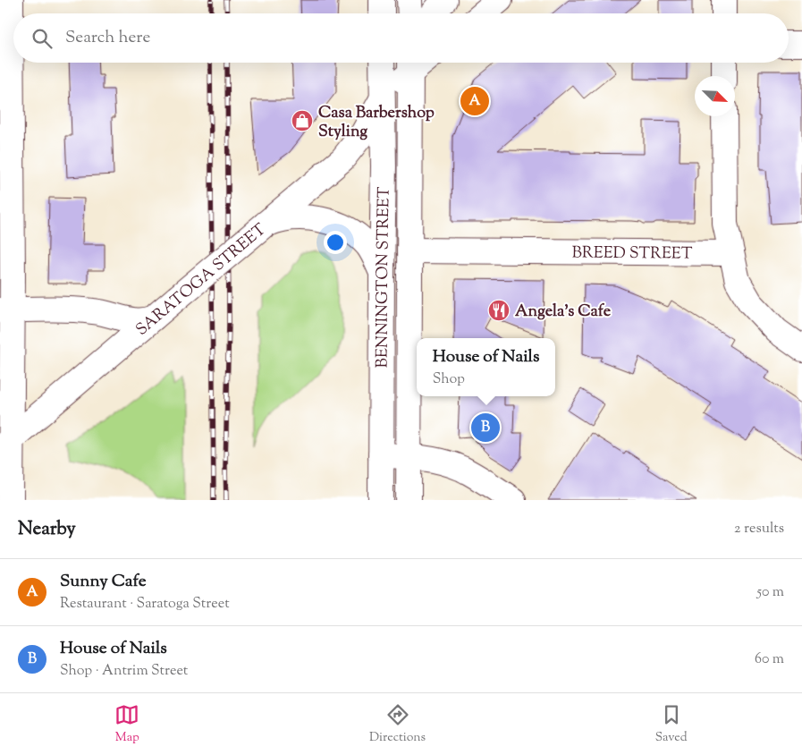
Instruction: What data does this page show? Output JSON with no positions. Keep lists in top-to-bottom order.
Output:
{
  "streets": {
    "main road": ["BREED STREET", "BENNINGTON STREET", "SARATOGA STREET"]
  },
  "crossings": [
    ["BREED STREET", "BENNINGTON STREET"],
    ["BENNINGTON STREET", "SARATOGA STREET"]
  ],
  "places": {
    "shop": ["Casa Barbershop Styling"],
    "restaurant": ["Angela's Cafe"]
  },
  "north": "bottom right",
  "page": {
    "search": "Search here",
    "pins": ["A", "B"],
    "popup": ["House of Nails", "Shop"],
    "heading": ["Nearby", "2 results"],
    "list": [
      {
        "mark": "A",
        "name": "Sunny Cafe",
        "note": "Restaurant · Saratoga Street",
        "value": "50 m"
      },
      {
        "mark": "B",
        "name": "House of Nails",
        "note": "Shop · Antrim Street",
        "value": "60 m"
      }
    ],
    "nav": ["Map", "Directions", "Saved"]
  }
}
